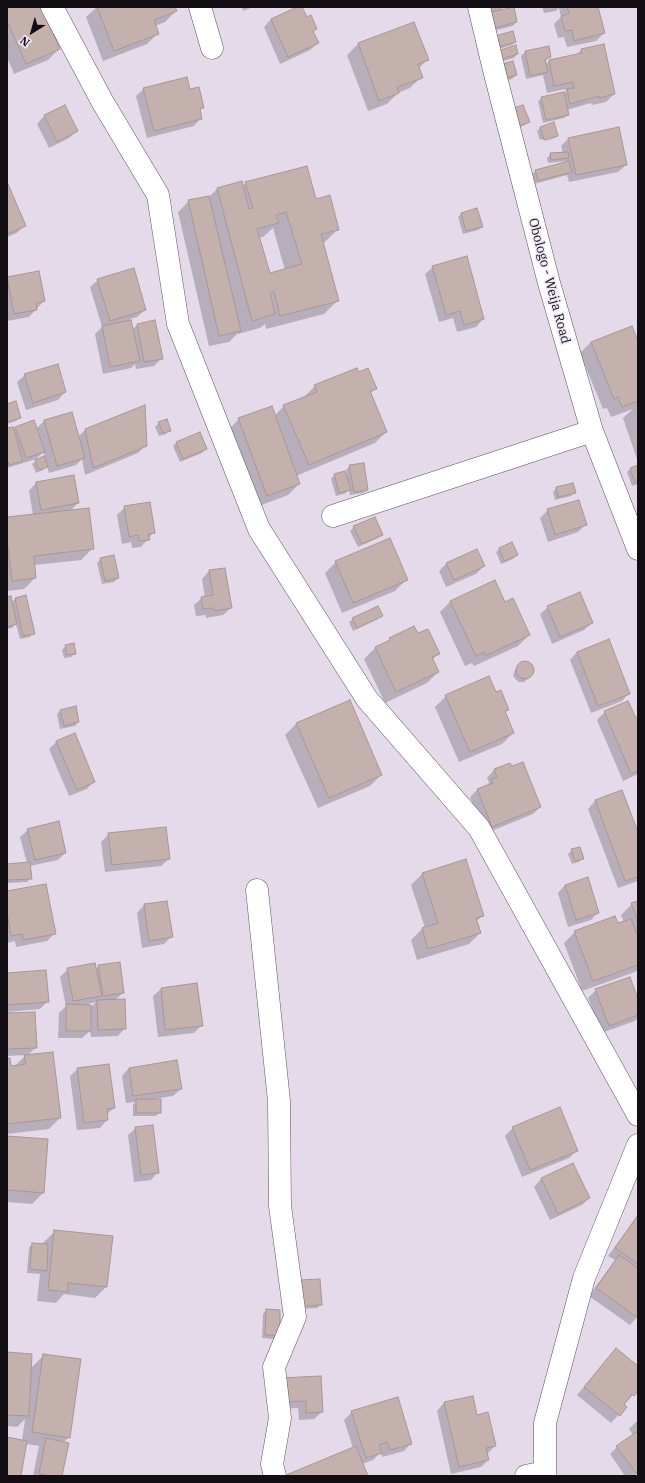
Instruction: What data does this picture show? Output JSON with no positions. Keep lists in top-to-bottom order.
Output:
{
  "streets": {
    "street": ["Obologo - Weija Road"]
  },
  "north": "bottom left"
}
